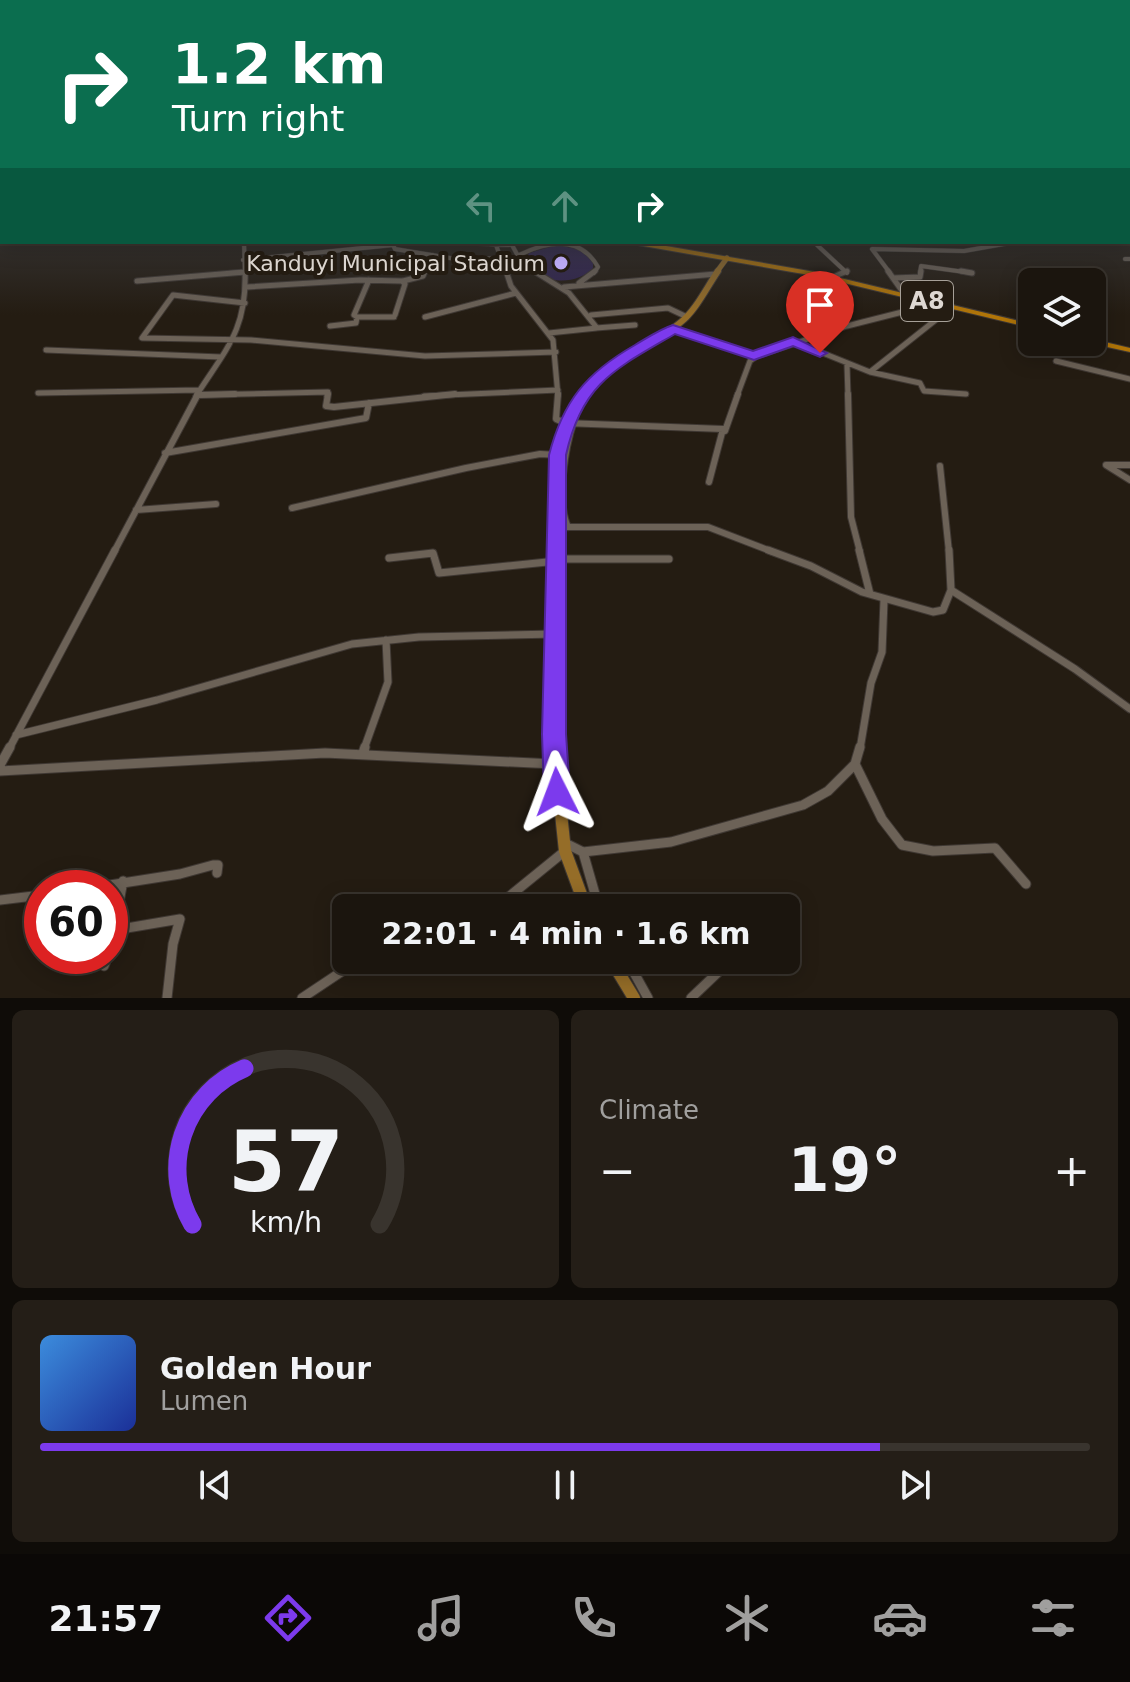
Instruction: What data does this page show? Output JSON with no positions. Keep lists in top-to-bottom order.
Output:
{
  "streets": {
    "highway": ["A8"]
  },
  "places": ["Kanduyi Municipal Stadium"],
  "page": {
    "turn": ["1.2 km", "Turn right"],
    "limit": "60",
    "trip": "22:01 · 4 min · 1.6 km",
    "tile": "Climate",
    "heat": ["−", "19°", "+"],
    "song": ["Golden Hour", "Lumen"],
    "tabs": "21:57",
    "gauge": ["57", "km/h"]
  }
}
